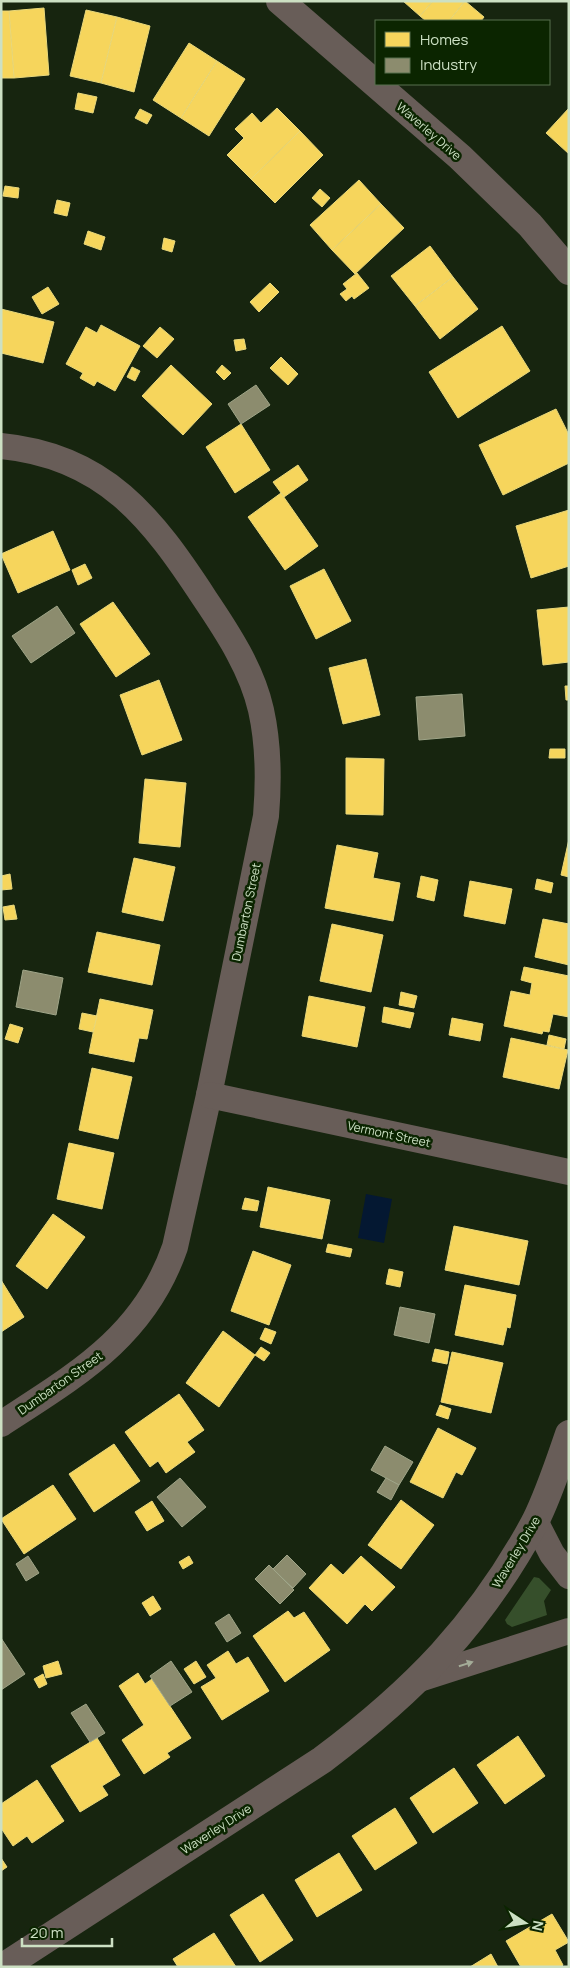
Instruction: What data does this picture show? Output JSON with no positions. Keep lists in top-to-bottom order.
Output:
{
  "streets": {
    "street": ["Waverley Drive", "Dumbarton Street", "Vermont Street"]
  },
  "crossings": [
    ["Dumbarton Street", "Vermont Street"]
  ],
  "legend": ["Homes", "Industry"],
  "scale_bar": "20 m",
  "north": "right"
}
